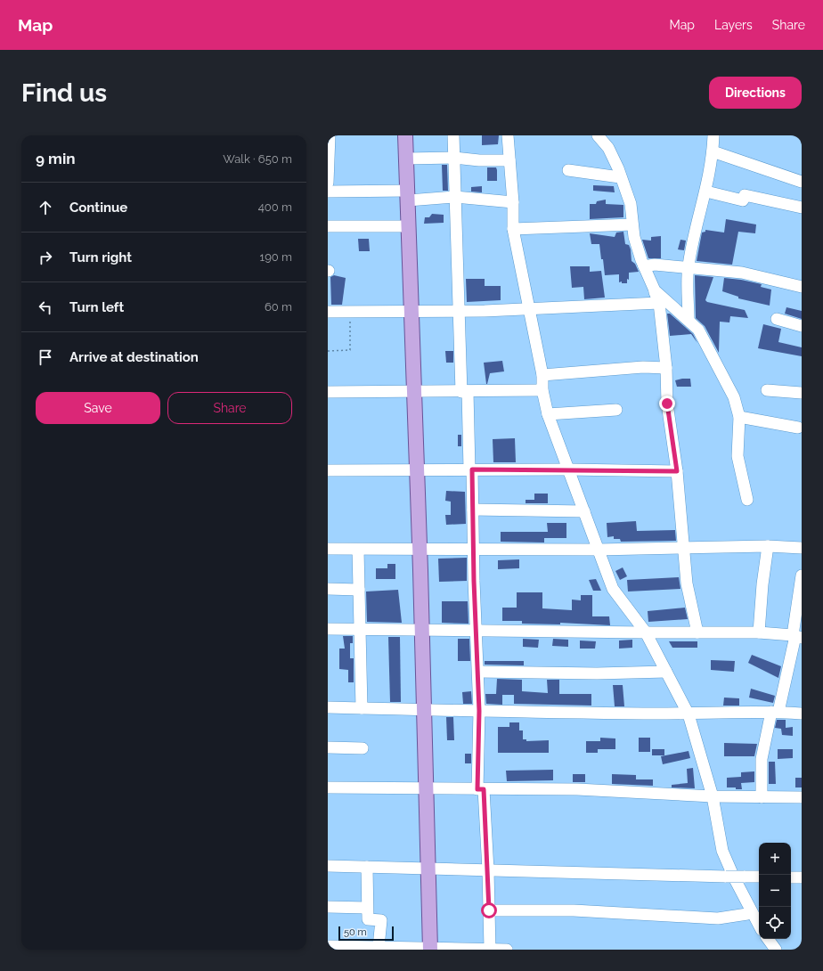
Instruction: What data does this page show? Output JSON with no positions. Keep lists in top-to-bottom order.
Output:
{
  "scale_bar": "50 m",
  "page": {
    "header": "Map",
    "nav": ["Map", "Layers", "Share"],
    "buttons": [
      "Directions",
      ["Save", "Share"]
    ],
    "title": "Find us",
    "heading": ["9 min", "Walk · 650 m"],
    "list": [
      ["Continue", "400 m"],
      ["Turn right", "190 m"],
      ["Turn left", "60 m"],
      "Arrive at destination"
    ],
    "map_buttons": ["+", "−"],
    "scale": "50 m"
  }
}
